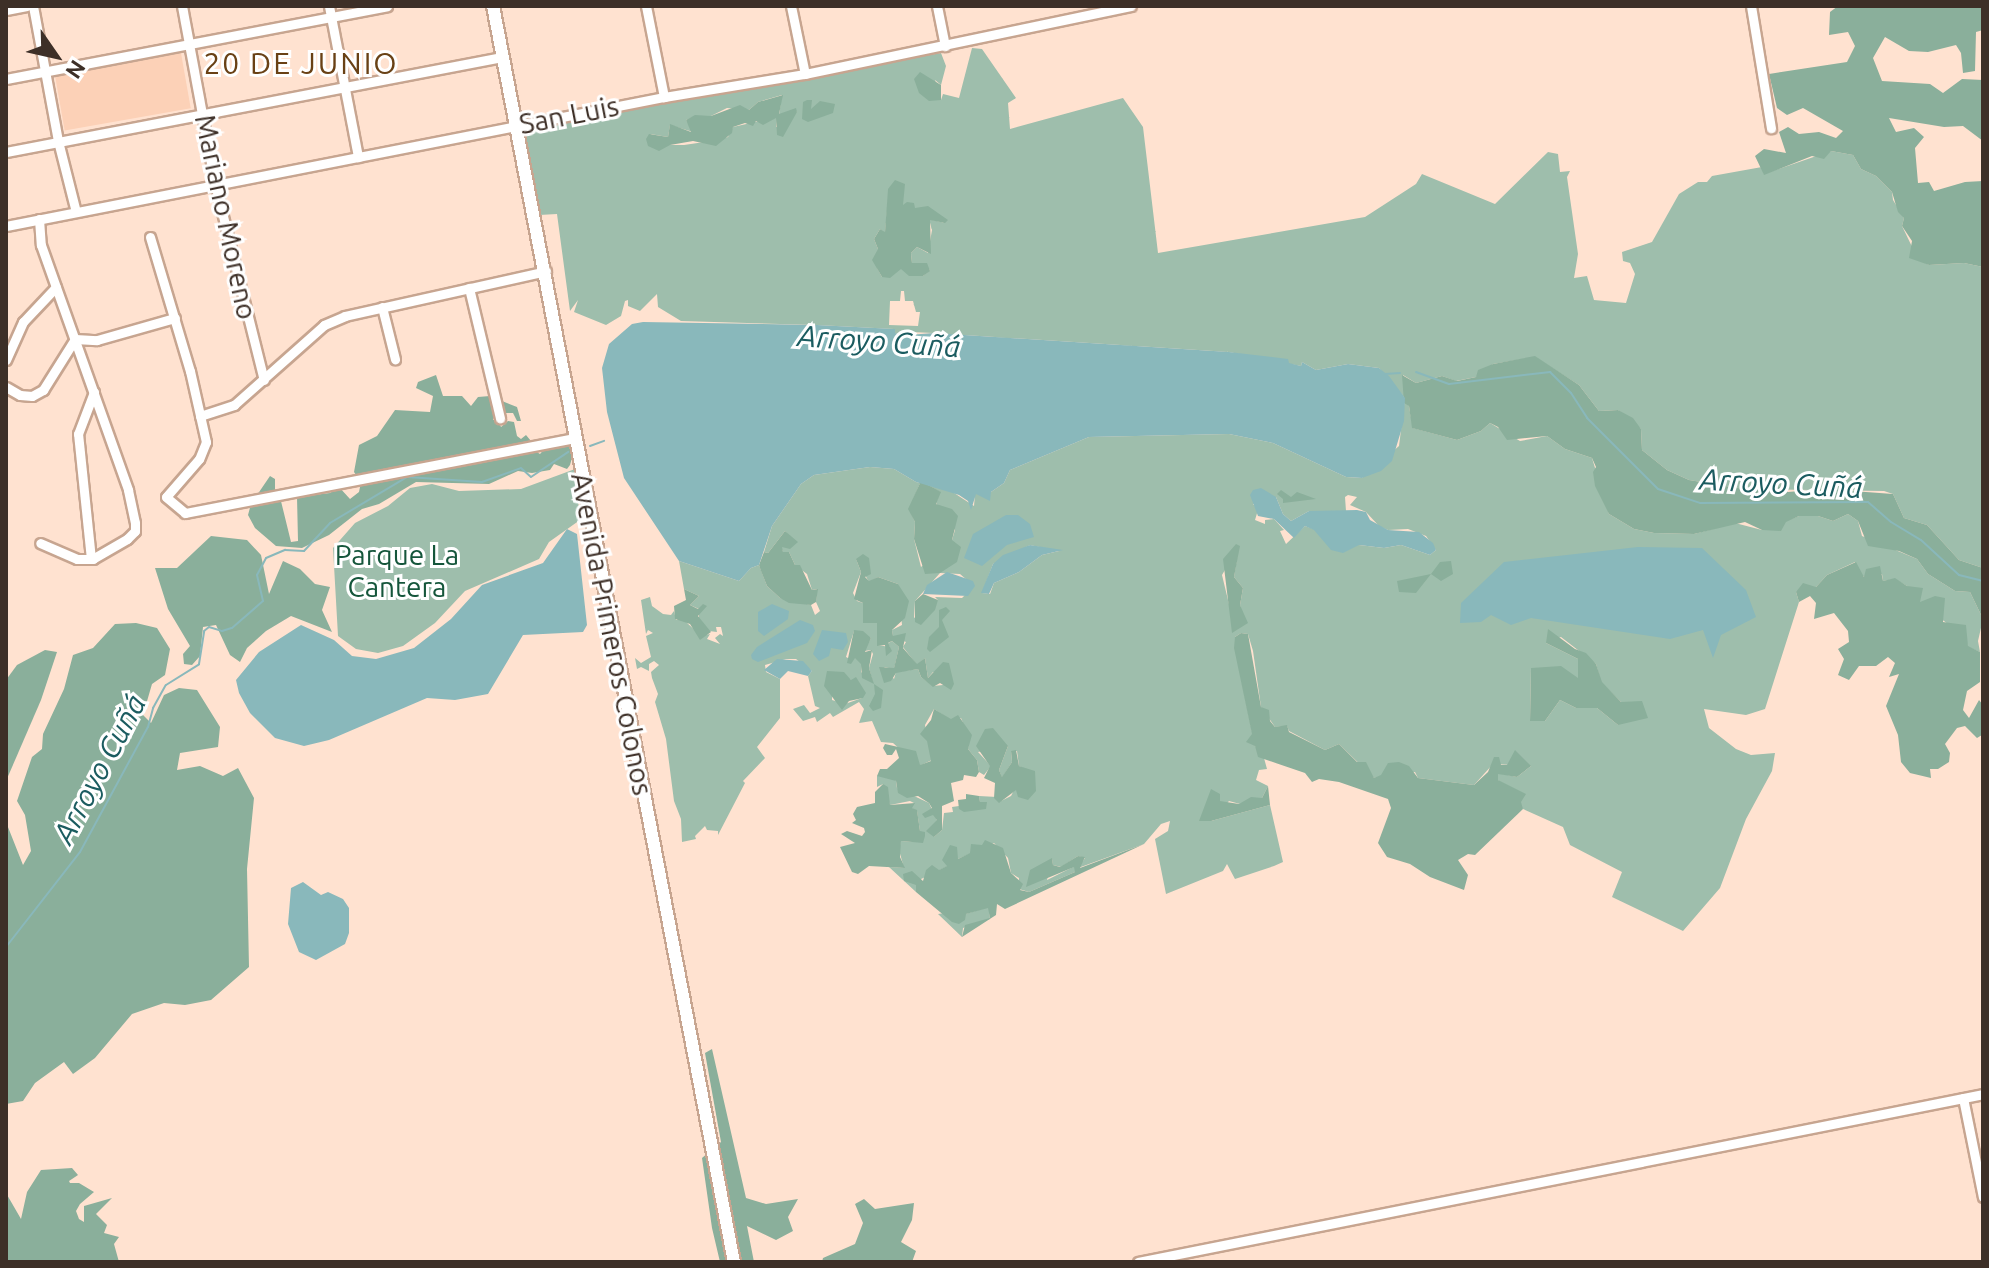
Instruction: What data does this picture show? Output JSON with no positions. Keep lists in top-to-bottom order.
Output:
{
  "streets": {
    "street": ["San Luis", "Mariano Moreno", "Avenida Primeros Colonos"]
  },
  "crossings": [
    ["San Luis", "Mariano Moreno"],
    ["San Luis", "Avenida Primeros Colonos"]
  ],
  "districts": ["20 DE JUNIO"],
  "water": ["Arroyo Cuñá"],
  "parks": ["Parque La Cantera"],
  "north": "bottom right"
}
